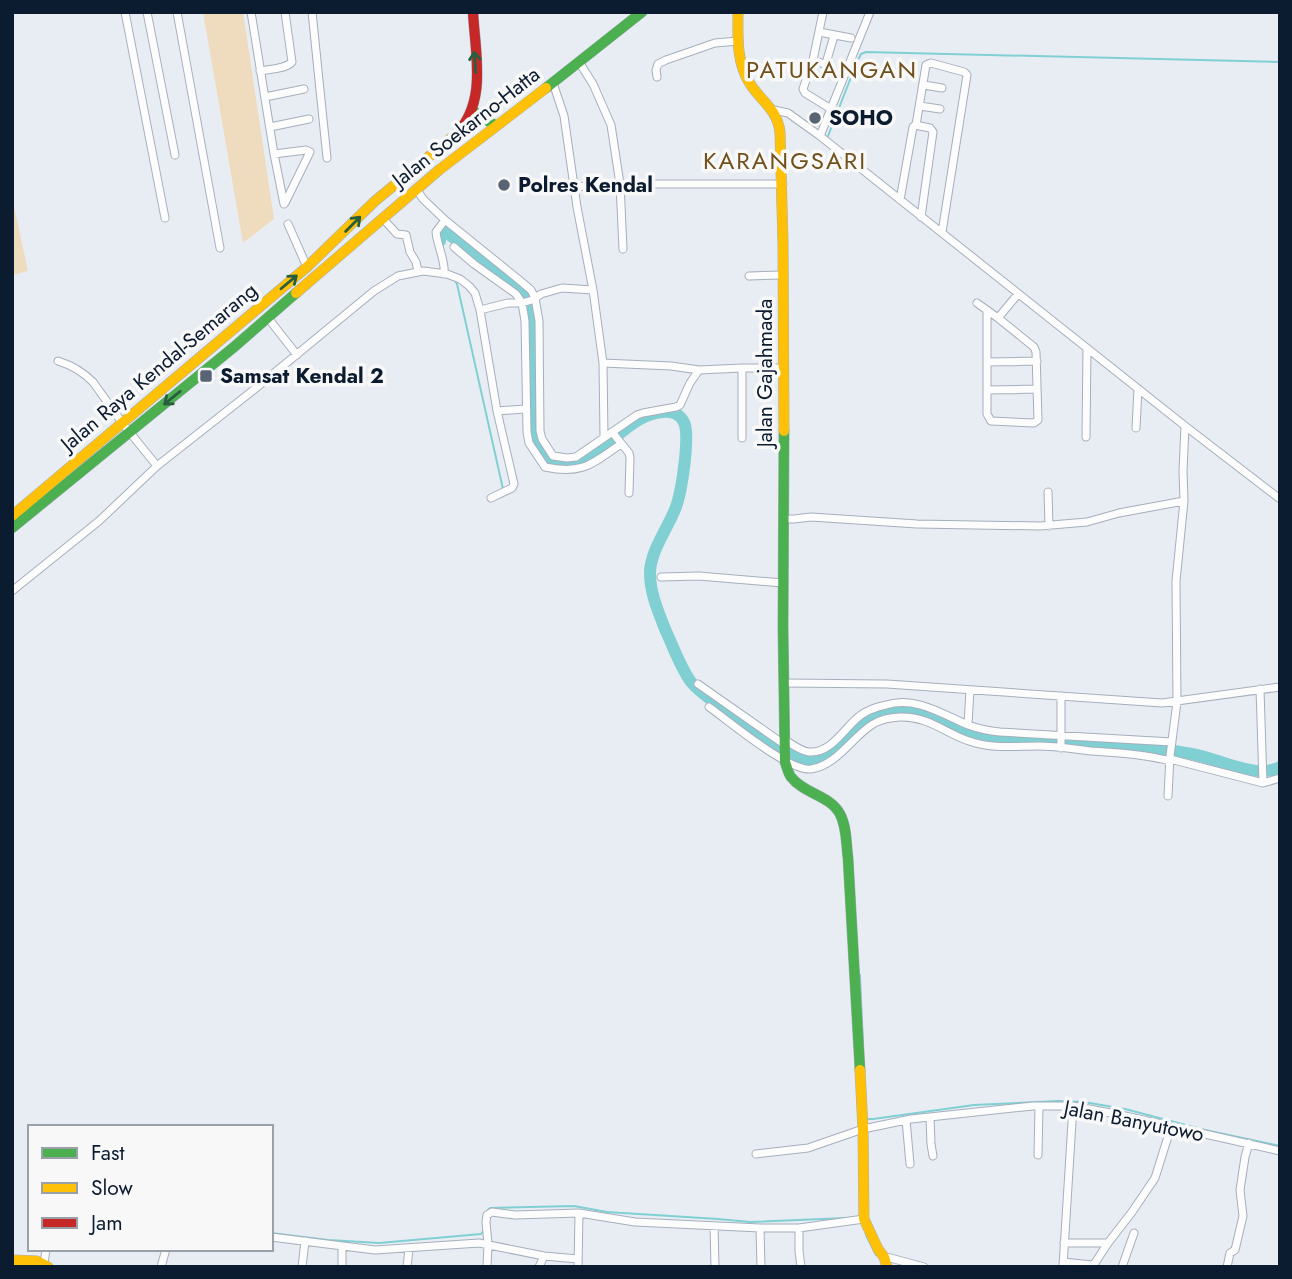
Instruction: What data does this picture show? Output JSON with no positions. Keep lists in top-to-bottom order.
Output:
{
  "streets": {
    "main road": ["Jalan Soekarno-Hatta", "Jalan Raya Kendal-Semarang", "Jalan Gajahmada"],
    "street": ["Jalan Banyutowo"]
  },
  "crossings": [
    ["Jalan Soekarno-Hatta", "Jalan Raya Kendal-Semarang"]
  ],
  "districts": ["PATUKANGAN", "KARANGSARI"],
  "places": {
    "other": ["SOHO", "Polres Kendal"],
    "transit": ["Samsat Kendal 2"]
  },
  "legend": ["Fast", "Slow", "Jam"]
}
